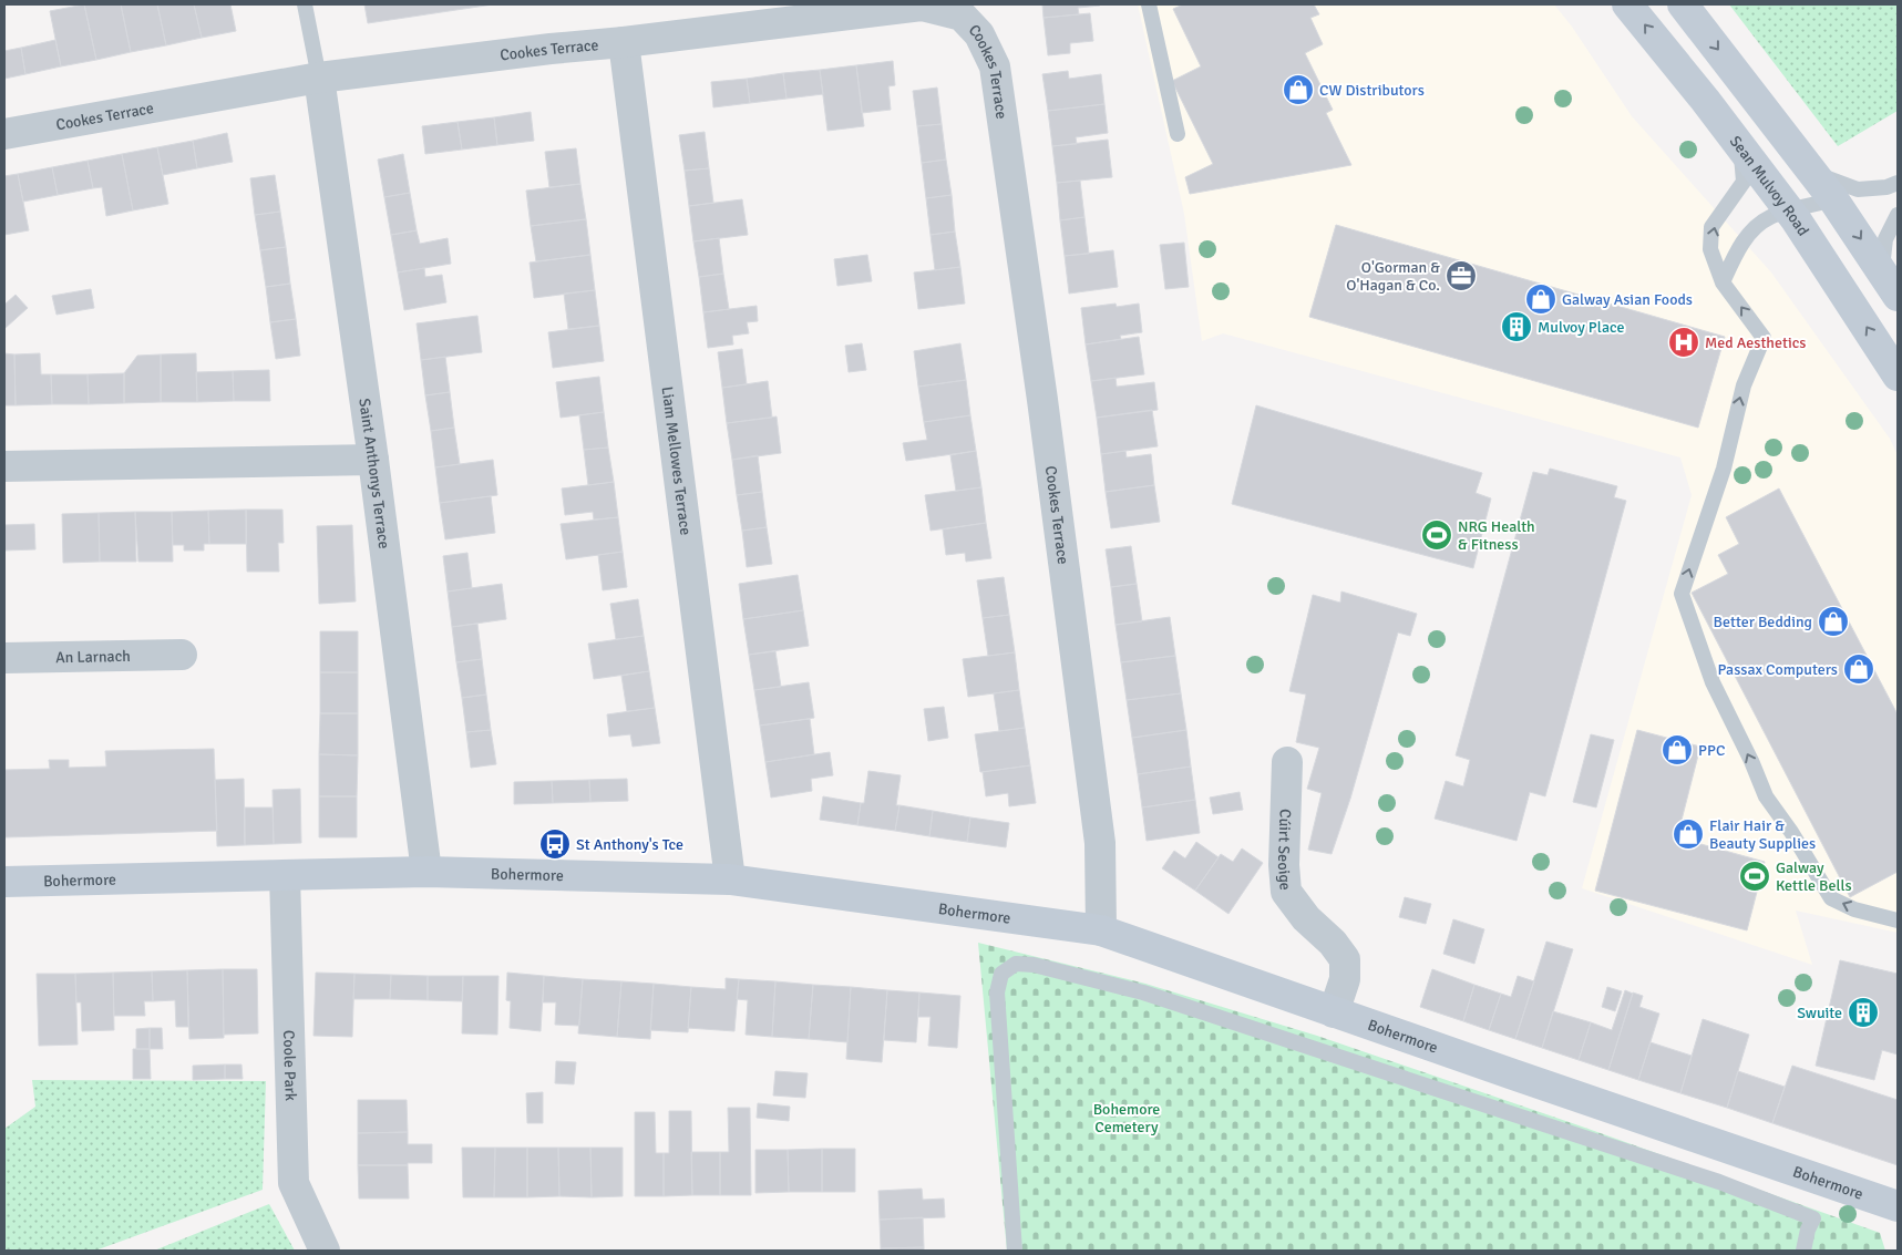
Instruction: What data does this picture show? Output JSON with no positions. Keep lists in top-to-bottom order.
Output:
{
  "streets": {
    "main road": ["Sean Mulvoy Road", "Bohermore"],
    "street": [
      "Cookes Terrace",
      "Liam Mellowes Terrace",
      "Saint Anthonys Terrace",
      "An Larnach",
      "Cúirt Seoige",
      "Coole Park"
    ]
  },
  "crossings": [
    ["Cookes Terrace", "Liam Mellowes Terrace"],
    ["Cookes Terrace", "Saint Anthonys Terrace"],
    ["Cookes Terrace", "Bohermore"],
    ["Liam Mellowes Terrace", "Bohermore"],
    ["Saint Anthonys Terrace", "Bohermore"],
    ["Cúirt Seoige", "Bohermore"],
    ["Bohermore", "Coole Park"]
  ],
  "parks": ["Bohemore Cemetery"],
  "places": {
    "shop": [
      "CW Distributors",
      "Galway Asian Foods",
      "Better Bedding",
      "Passax Computers",
      "PPC",
      "Flair Hair & Beauty Supplies"
    ],
    "office": ["O'Gorman & O'Hagan & Co."],
    "building": ["Mulvoy Place", "Swuite"],
    "hospital": ["Med Aesthetics"],
    "sports": ["NRG Health & Fitness", "Galway Kettle Bells"],
    "bus stop": ["St Anthony's Tce"]
  }
}
